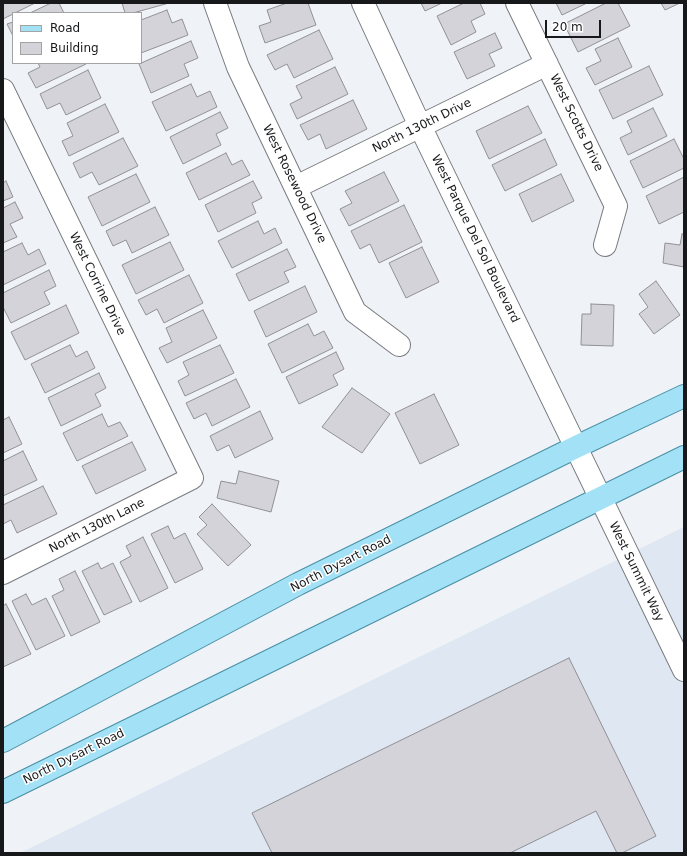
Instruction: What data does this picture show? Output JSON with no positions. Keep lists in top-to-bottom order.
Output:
{
  "streets": {
    "main road": ["North Dysart Road"],
    "street": [
      "West Scotts Drive",
      "North 130th Drive",
      "West Rosewood Drive",
      "West Parque Del Sol Boulevard",
      "West Corrine Drive",
      "North 130th Lane",
      "West Summit Way"
    ]
  },
  "crossings": [
    ["West Scotts Drive", "North 130th Drive"],
    ["North 130th Drive", "West Rosewood Drive"],
    ["North 130th Drive", "West Parque Del Sol Boulevard"],
    ["West Parque Del Sol Boulevard", "North Dysart Road"],
    ["West Parque Del Sol Boulevard", "West Summit Way"],
    ["West Corrine Drive", "North 130th Lane"],
    ["North Dysart Road", "West Summit Way"]
  ],
  "legend": ["Road", "Building"],
  "scale_bar": "20 m"
}
